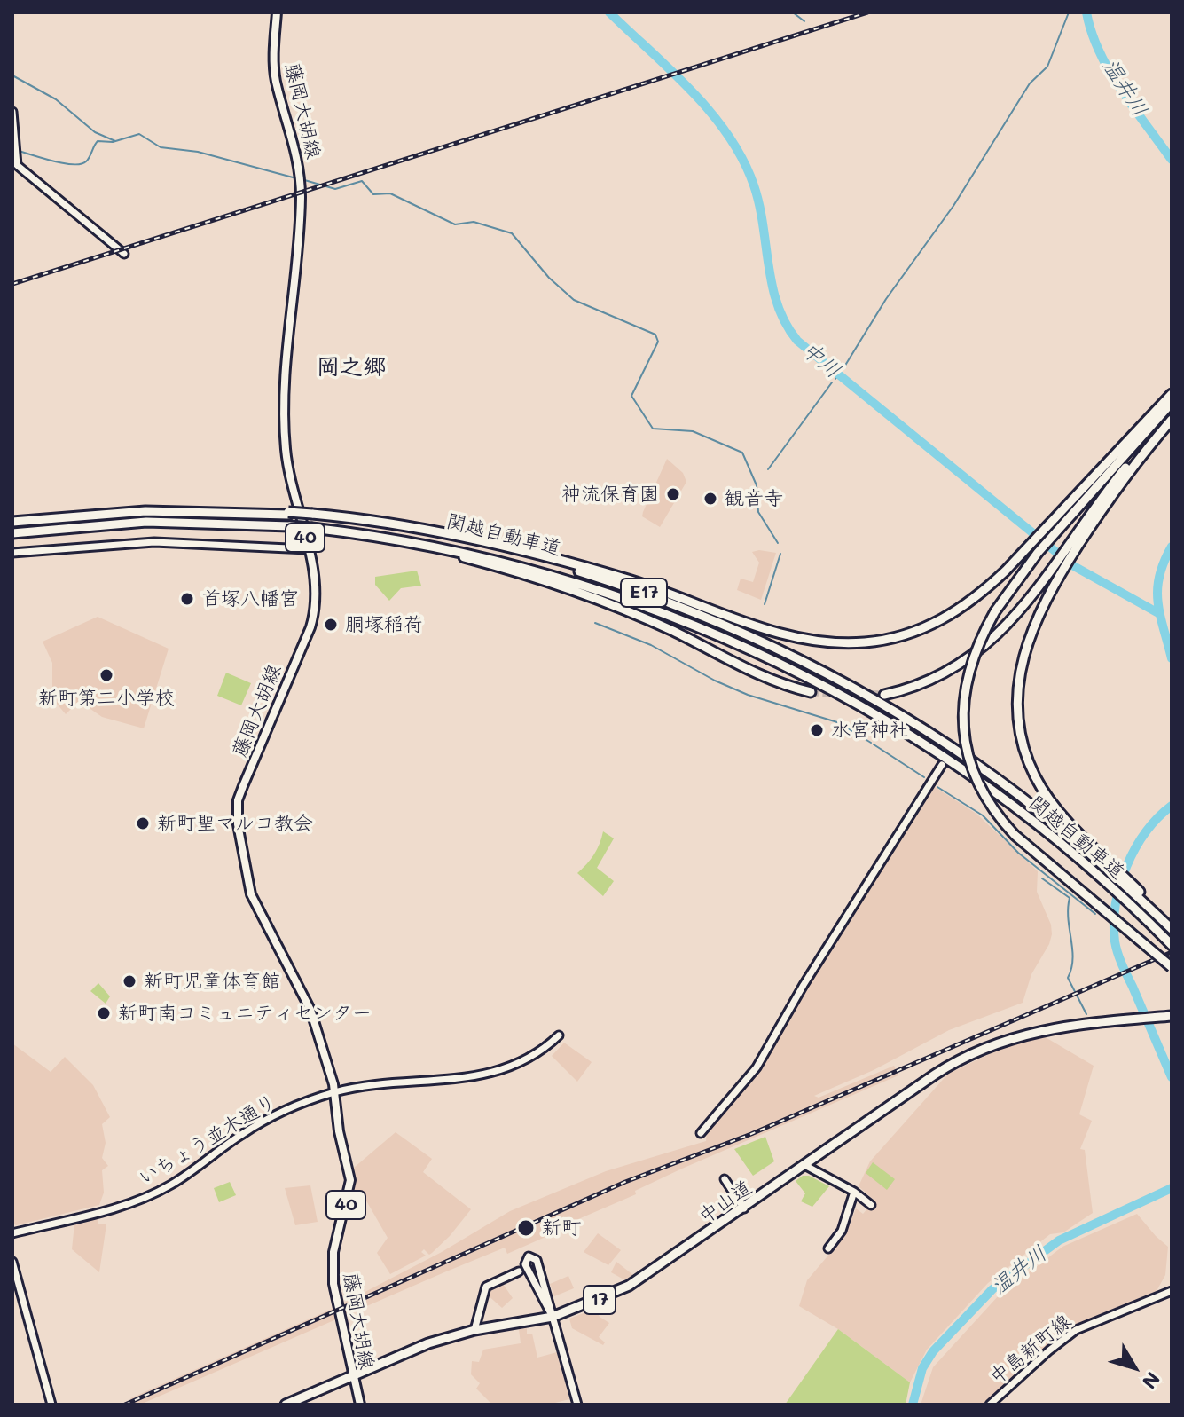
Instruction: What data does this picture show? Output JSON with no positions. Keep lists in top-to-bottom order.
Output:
{
  "streets": {
    "highway": [
      "関越自動車道",
      "E17",
      "中山道",
      "17"
    ],
    "main road": ["藤岡大胡線", "40"],
    "street": ["いちょう並木通り", "中島新町線"]
  },
  "crossings": [
    ["藤岡大胡線", "いちょう並木通り"],
    ["藤岡大胡線", "中山道"]
  ],
  "districts": ["岡之郷"],
  "water": ["温井川", "中川"],
  "places": [
    "神流保育園",
    "観音寺",
    "首塚八幡宮",
    "胴塚稲荷",
    "新町第二小学校",
    "水宮神社",
    "新町聖マルコ教会",
    "新町児童体育館",
    "新町南コミュニティセンター",
    "新町"
  ],
  "north": "bottom right"
}
